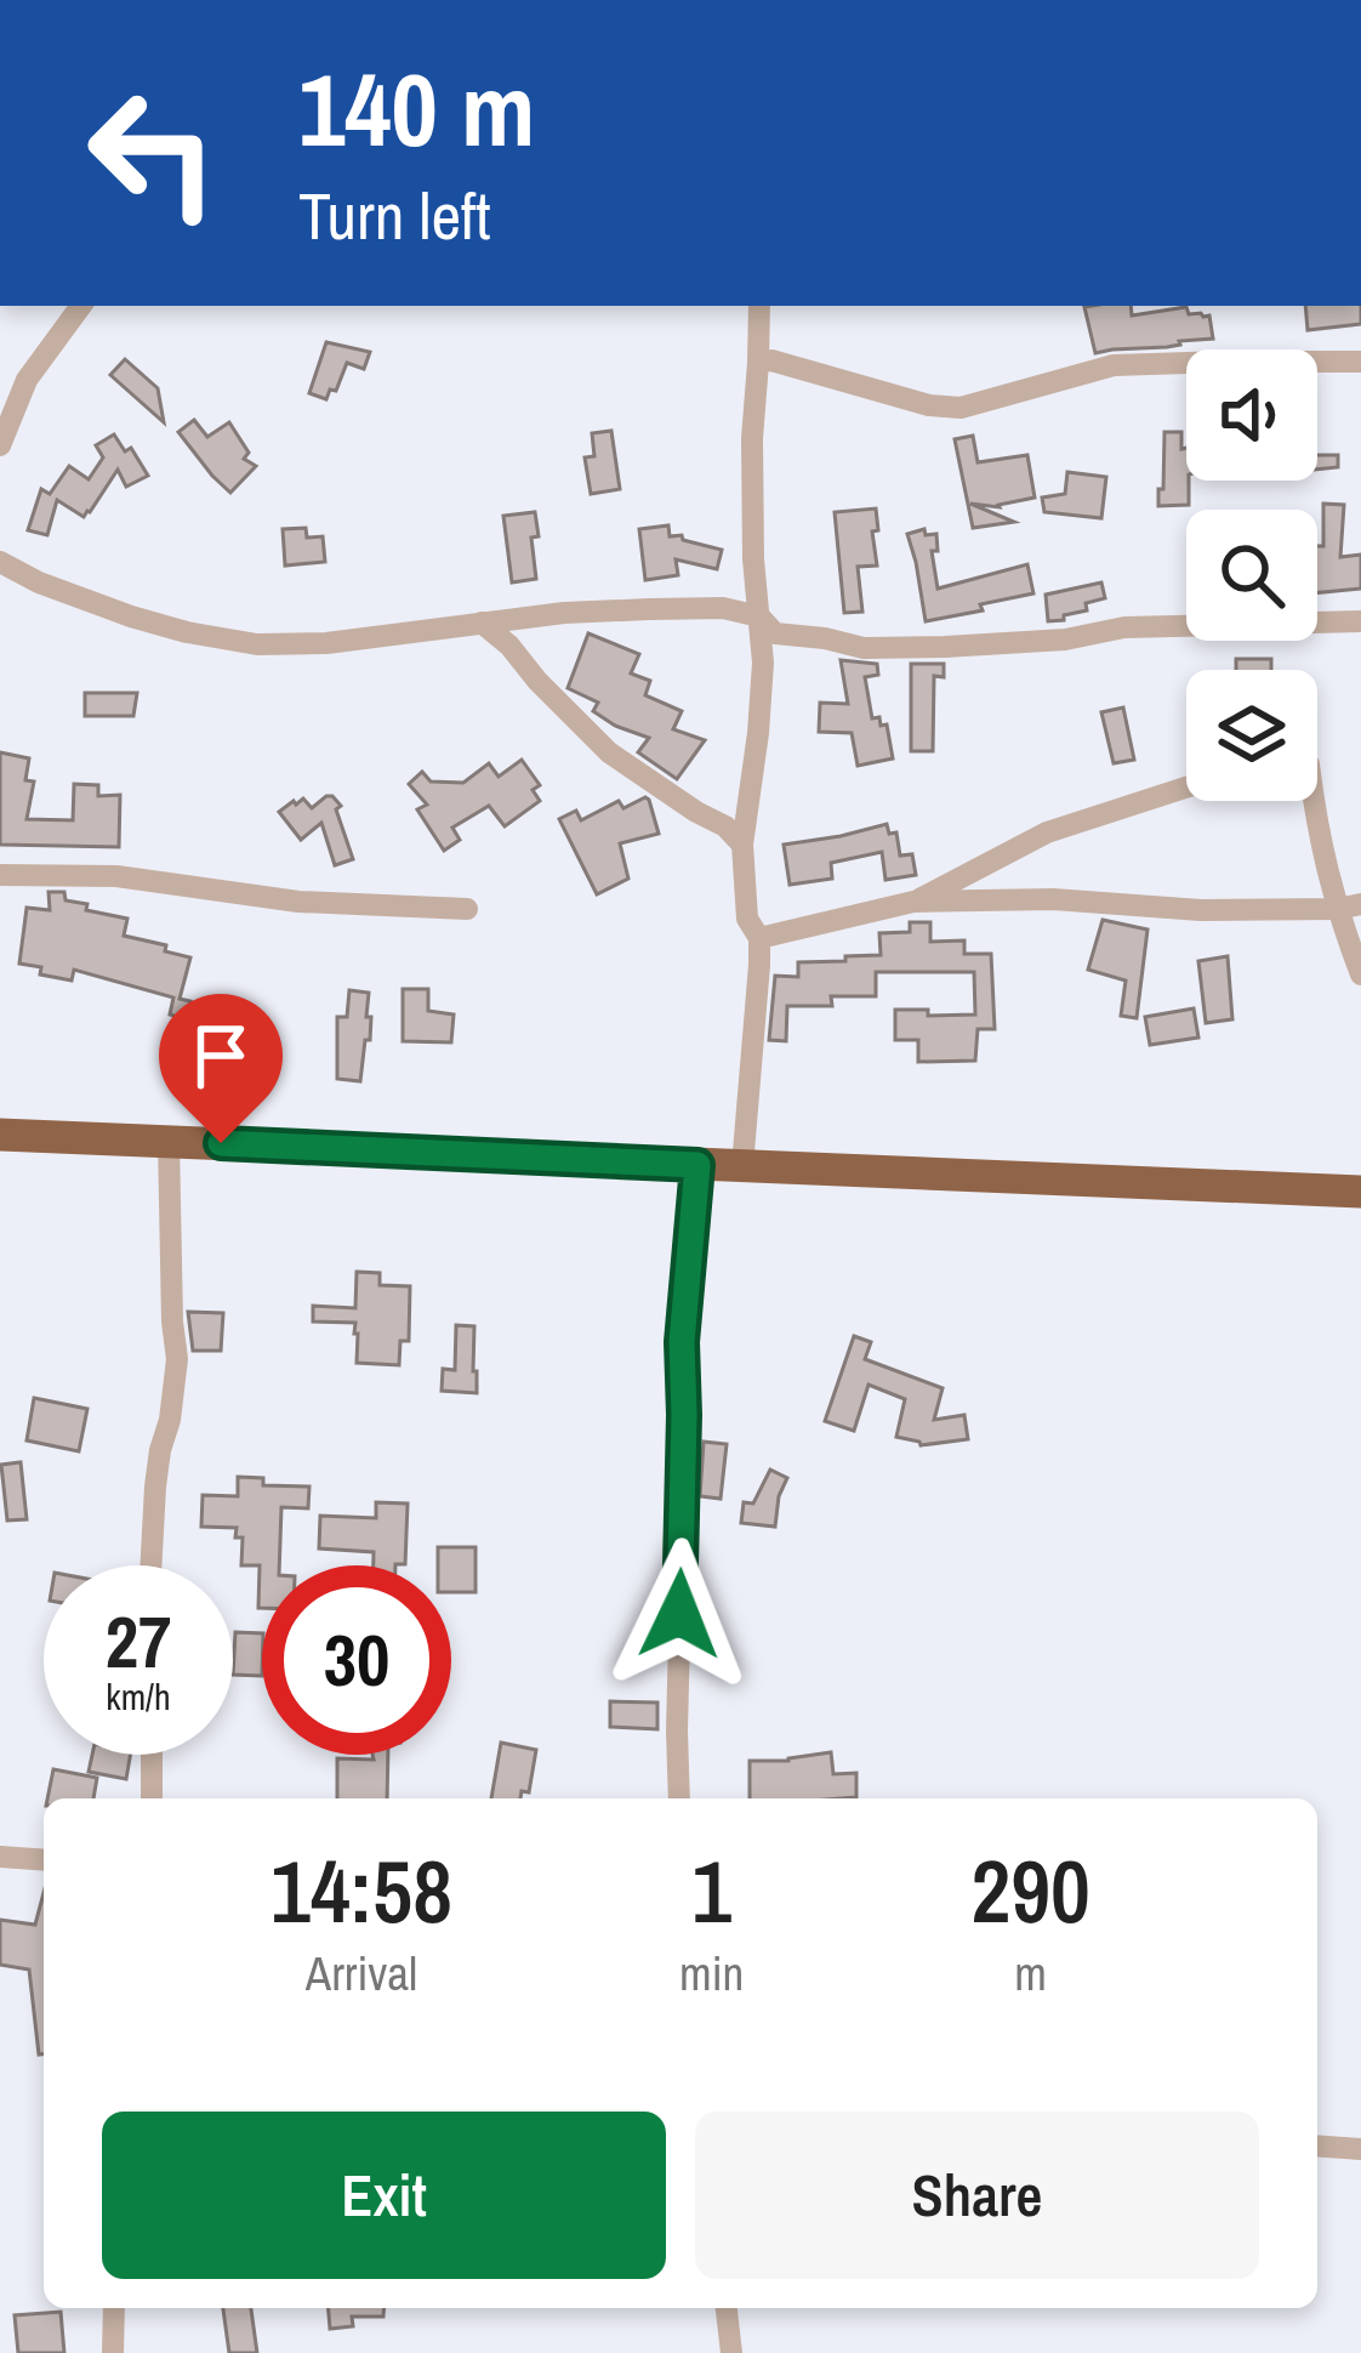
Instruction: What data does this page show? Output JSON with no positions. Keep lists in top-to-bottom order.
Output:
{
  "page": {
    "turn": ["140 m", "Turn left"],
    "speed": "27 km/h",
    "limit": "30",
    "eta": [
      "14:58",
      "Arrival",
      "1",
      "min",
      "290",
      "m"
    ],
    "buttons": ["Exit", "Share"]
  }
}
